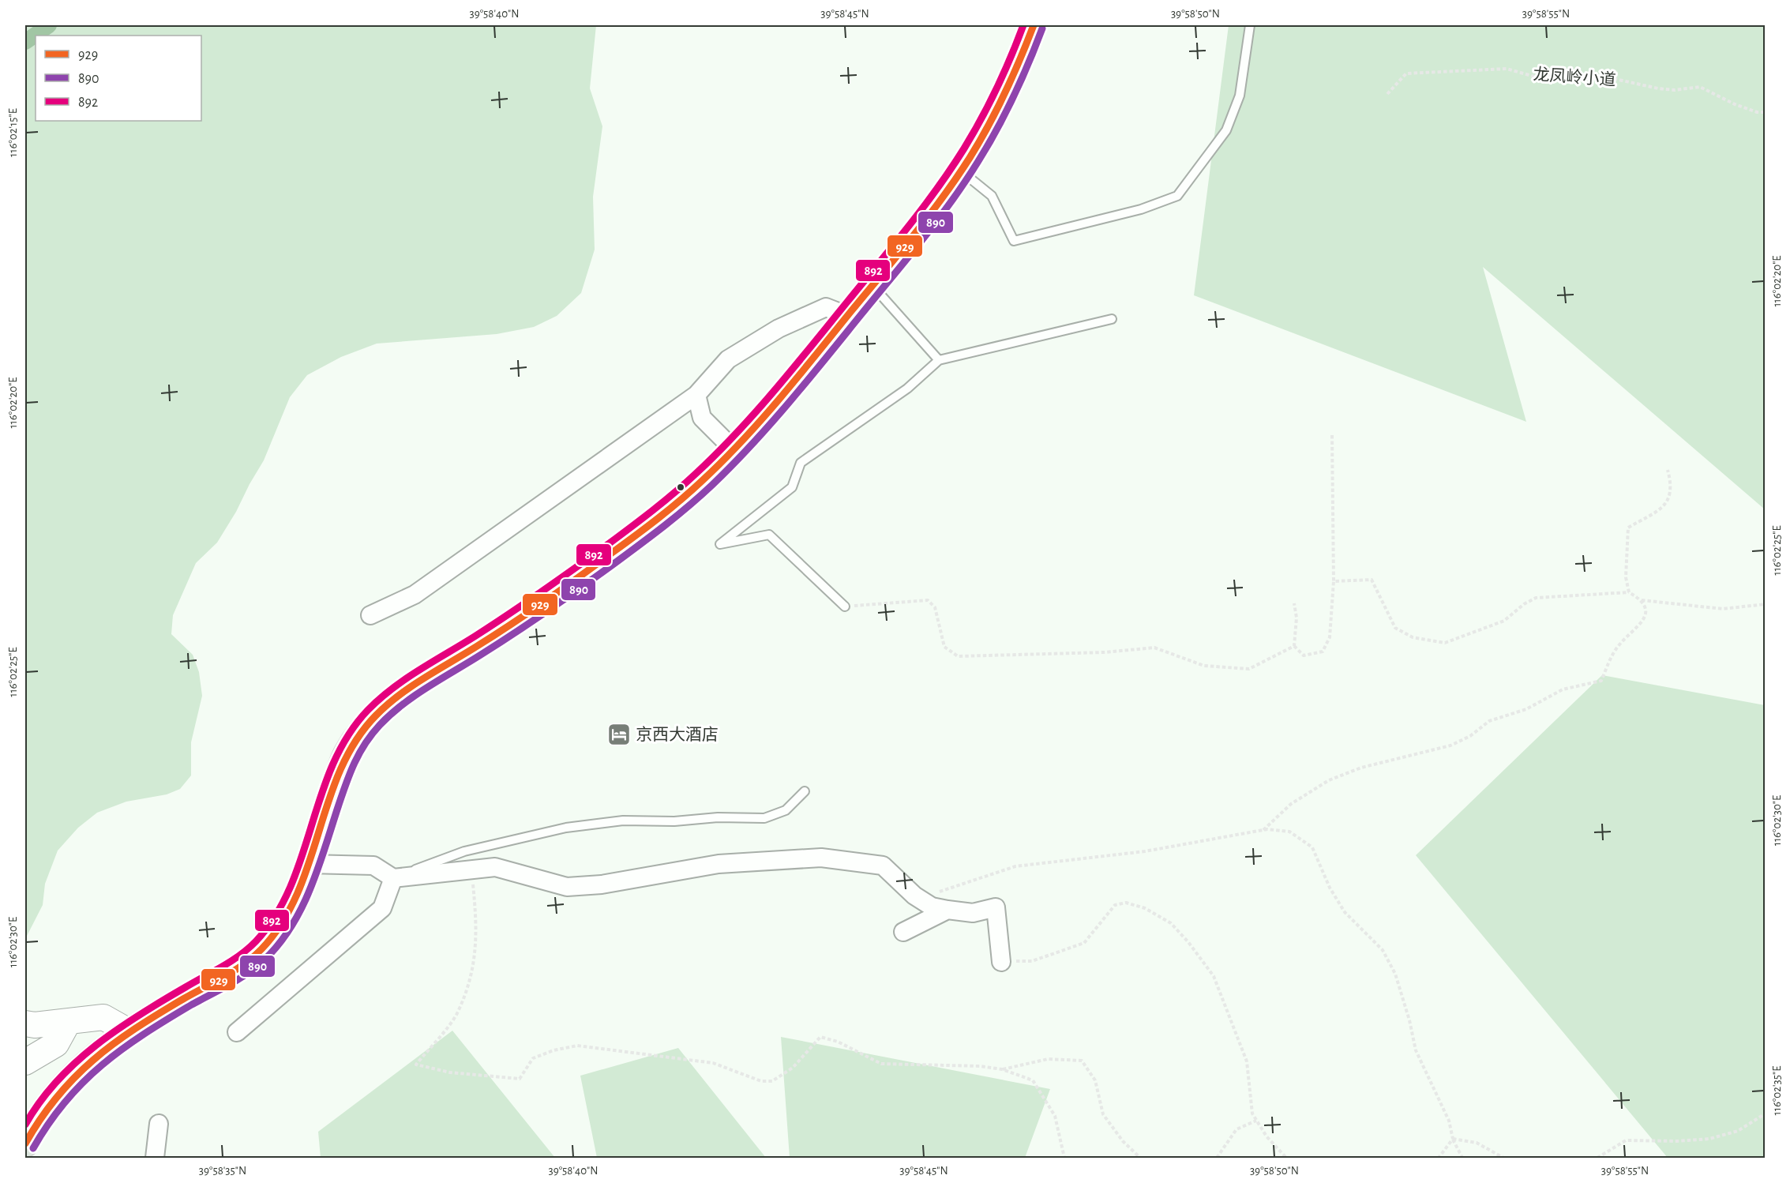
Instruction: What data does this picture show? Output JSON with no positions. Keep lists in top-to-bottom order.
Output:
{
  "streets": {
    "path": ["龙凤岭小道"]
  },
  "places": {
    "hotel": ["京西大酒店"]
  },
  "lines": ["transit line 929", "transit line 892", "transit line 890"],
  "legend": ["929", "890", "892"],
  "coordinates": [
    "39°58'40\"N",
    "39°58'45\"N",
    "39°58'50\"N",
    "39°58'55\"N",
    "116°02'15\"E",
    "116°02'20\"E",
    "116°02'25\"E",
    "116°02'30\"E",
    "116°02'35\"E",
    "39°58'35\"N"
  ]
}
